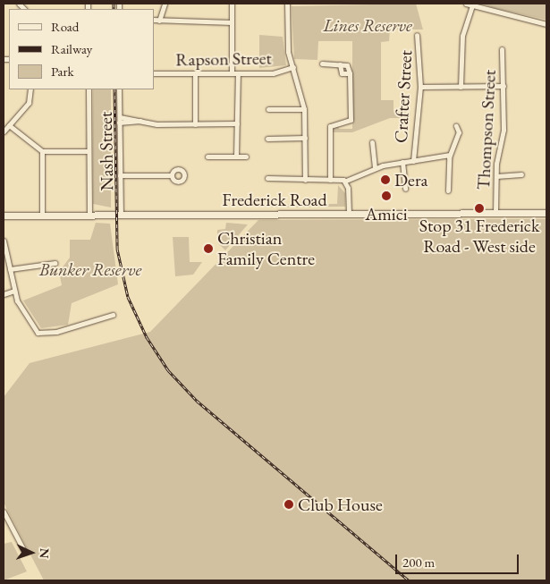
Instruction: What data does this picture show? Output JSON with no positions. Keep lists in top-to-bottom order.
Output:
{
  "streets": {
    "main road": ["Frederick Road"],
    "street": [
      "Rapson Street",
      "Crafter Street",
      "Thompson Street",
      "Nash Street"
    ]
  },
  "crossings": [
    ["Thompson Street", "Frederick Road"],
    ["Nash Street", "Frederick Road"]
  ],
  "parks": ["Lines Reserve", "Bunker Reserve"],
  "places": [
    "Dera",
    "Amici",
    "Stop 31 Frederick Road - West side",
    "Christian Family Centre",
    "Club House"
  ],
  "legend": ["Road", "Railway", "Park"],
  "scale_bar": "200 m",
  "north": "right"
}
